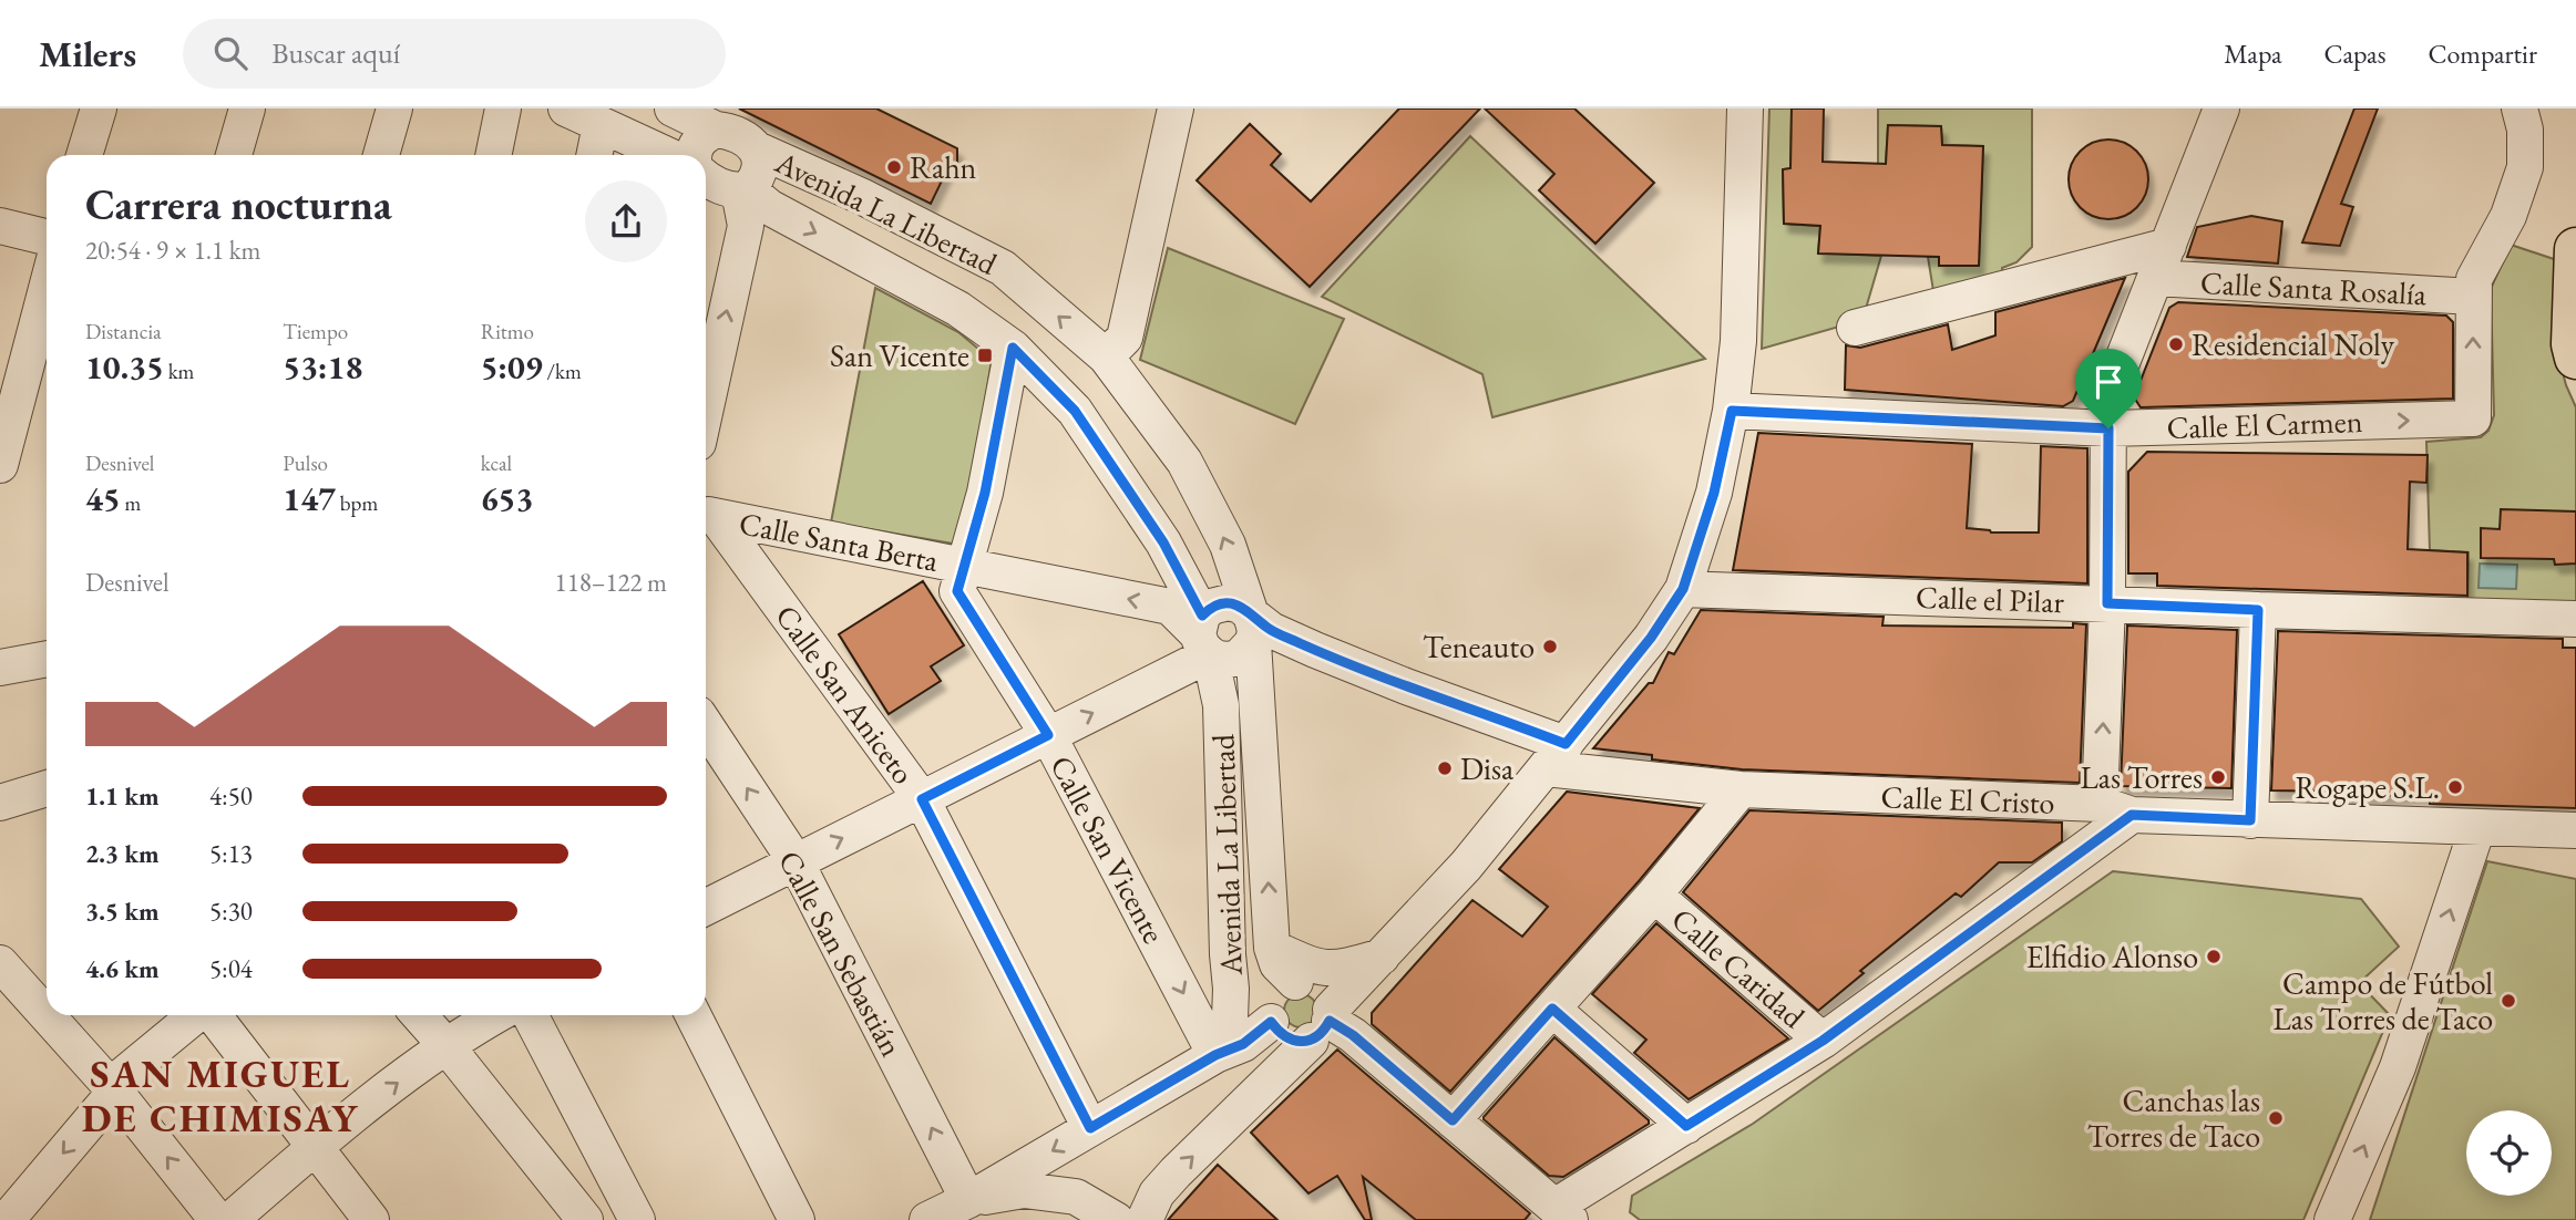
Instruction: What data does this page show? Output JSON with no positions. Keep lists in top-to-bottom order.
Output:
{
  "streets": {
    "street": [
      "Avenida La Libertad",
      "Calle Santa Rosalía",
      "Calle El Carmen",
      "Calle Santa Berta",
      "Calle el Pilar",
      "Calle San Aniceto",
      "Calle El Cristo",
      "Calle San Vicente",
      "Calle San Sebastián",
      "Calle Caridad"
    ]
  },
  "crossings": [
    ["Avenida La Libertad", "Calle Santa Berta"],
    ["Avenida La Libertad", "Calle El Cristo"],
    ["Avenida La Libertad", "Calle San Vicente"],
    ["Calle Santa Rosalía", "Calle El Carmen"],
    ["Calle Santa Berta", "Calle San Aniceto"],
    ["Calle Santa Berta", "Calle El Cristo"],
    ["Calle Santa Berta", "Calle San Vicente"]
  ],
  "one_way": ["Calle Santa Berta", "Calle San Vicente"],
  "districts": ["SAN MIGUEL DE CHIMISAY"],
  "places": {
    "other": [
      "Rahn",
      "Residencial Noly",
      "Teneauto",
      "Disa",
      "Las Torres",
      "Rogape S.L.",
      "Elfidio Alonso",
      "Campo de Fútbol Las Torres de Taco",
      "Canchas las Torres de Taco"
    ],
    "transit": ["San Vicente"]
  },
  "page": {
    "header": "Milers",
    "search": "Buscar aquí",
    "nav": ["Mapa", "Capas", "Compartir"],
    "heading": ["Carrera nocturna", "20:54 · 9 × 1.1 km"],
    "stats": [
      ["Distancia", "10.35 km"],
      ["Tiempo", "53:18"],
      ["Ritmo", "5:09 /km"],
      ["Desnivel", "45 m"],
      ["Pulso", "147 bpm"],
      ["kcal", "653"]
    ],
    "chart": ["Desnivel", "118–122 m"],
    "list": [
      {
        "name": "1.1 km",
        "note": "4:50"
      },
      {
        "name": "2.3 km",
        "note": "5:13"
      },
      {
        "name": "3.5 km",
        "note": "5:30"
      },
      {
        "name": "4.6 km",
        "note": "5:04"
      }
    ]
  }
}
